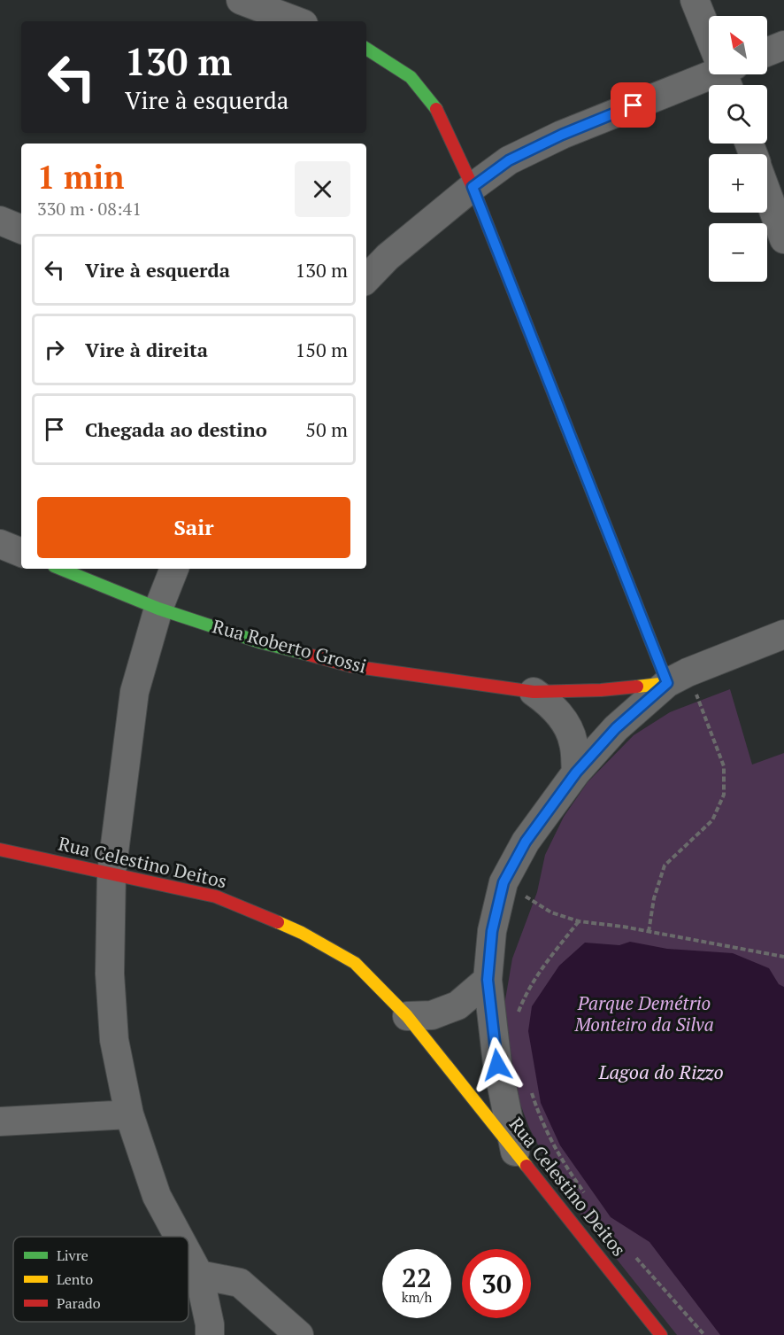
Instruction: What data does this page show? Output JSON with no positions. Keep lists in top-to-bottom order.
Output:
{
  "streets": {
    "street": ["Rua Roberto Grossi", "Rua Celestino Deitos"]
  },
  "water": ["Lagoa do Rizzo"],
  "parks": ["Parque Demétrio Monteiro da Silva"],
  "legend": ["Livre", "Lento", "Parado"],
  "north": "top left",
  "page": {
    "map_buttons": ["+", "−"],
    "turn": ["130 m", "Vire à esquerda"],
    "heading": ["1 min", "330 m · 08:41"],
    "list": [
      {
        "name": "Vire à esquerda",
        "value": "130 m"
      },
      {
        "name": "Vire à direita",
        "value": "150 m"
      },
      {
        "name": "Chegada ao destino",
        "value": "50 m"
      }
    ],
    "buttons": "Sair",
    "speed": "22 km/h",
    "limit": "30"
  }
}
